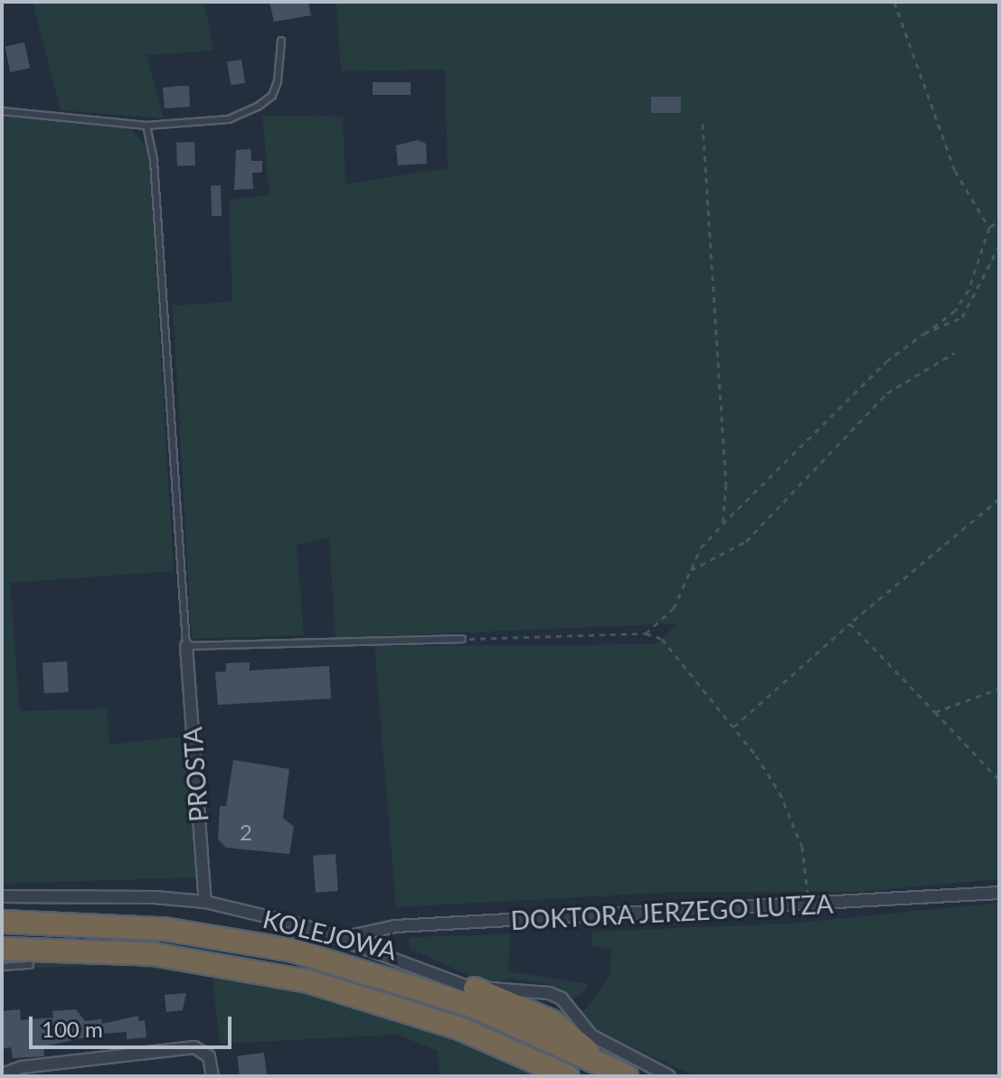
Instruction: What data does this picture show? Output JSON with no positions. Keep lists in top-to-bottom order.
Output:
{
  "streets": {
    "highway": ["KOLEJOWA"],
    "street": ["PROSTA", "DOKTORA JERZEGO LUTZA"]
  },
  "crossings": [
    ["PROSTA", "KOLEJOWA"],
    ["DOKTORA JERZEGO LUTZA", "KOLEJOWA"]
  ],
  "house_numbers": ["2"],
  "scale_bar": "100 m"
}
